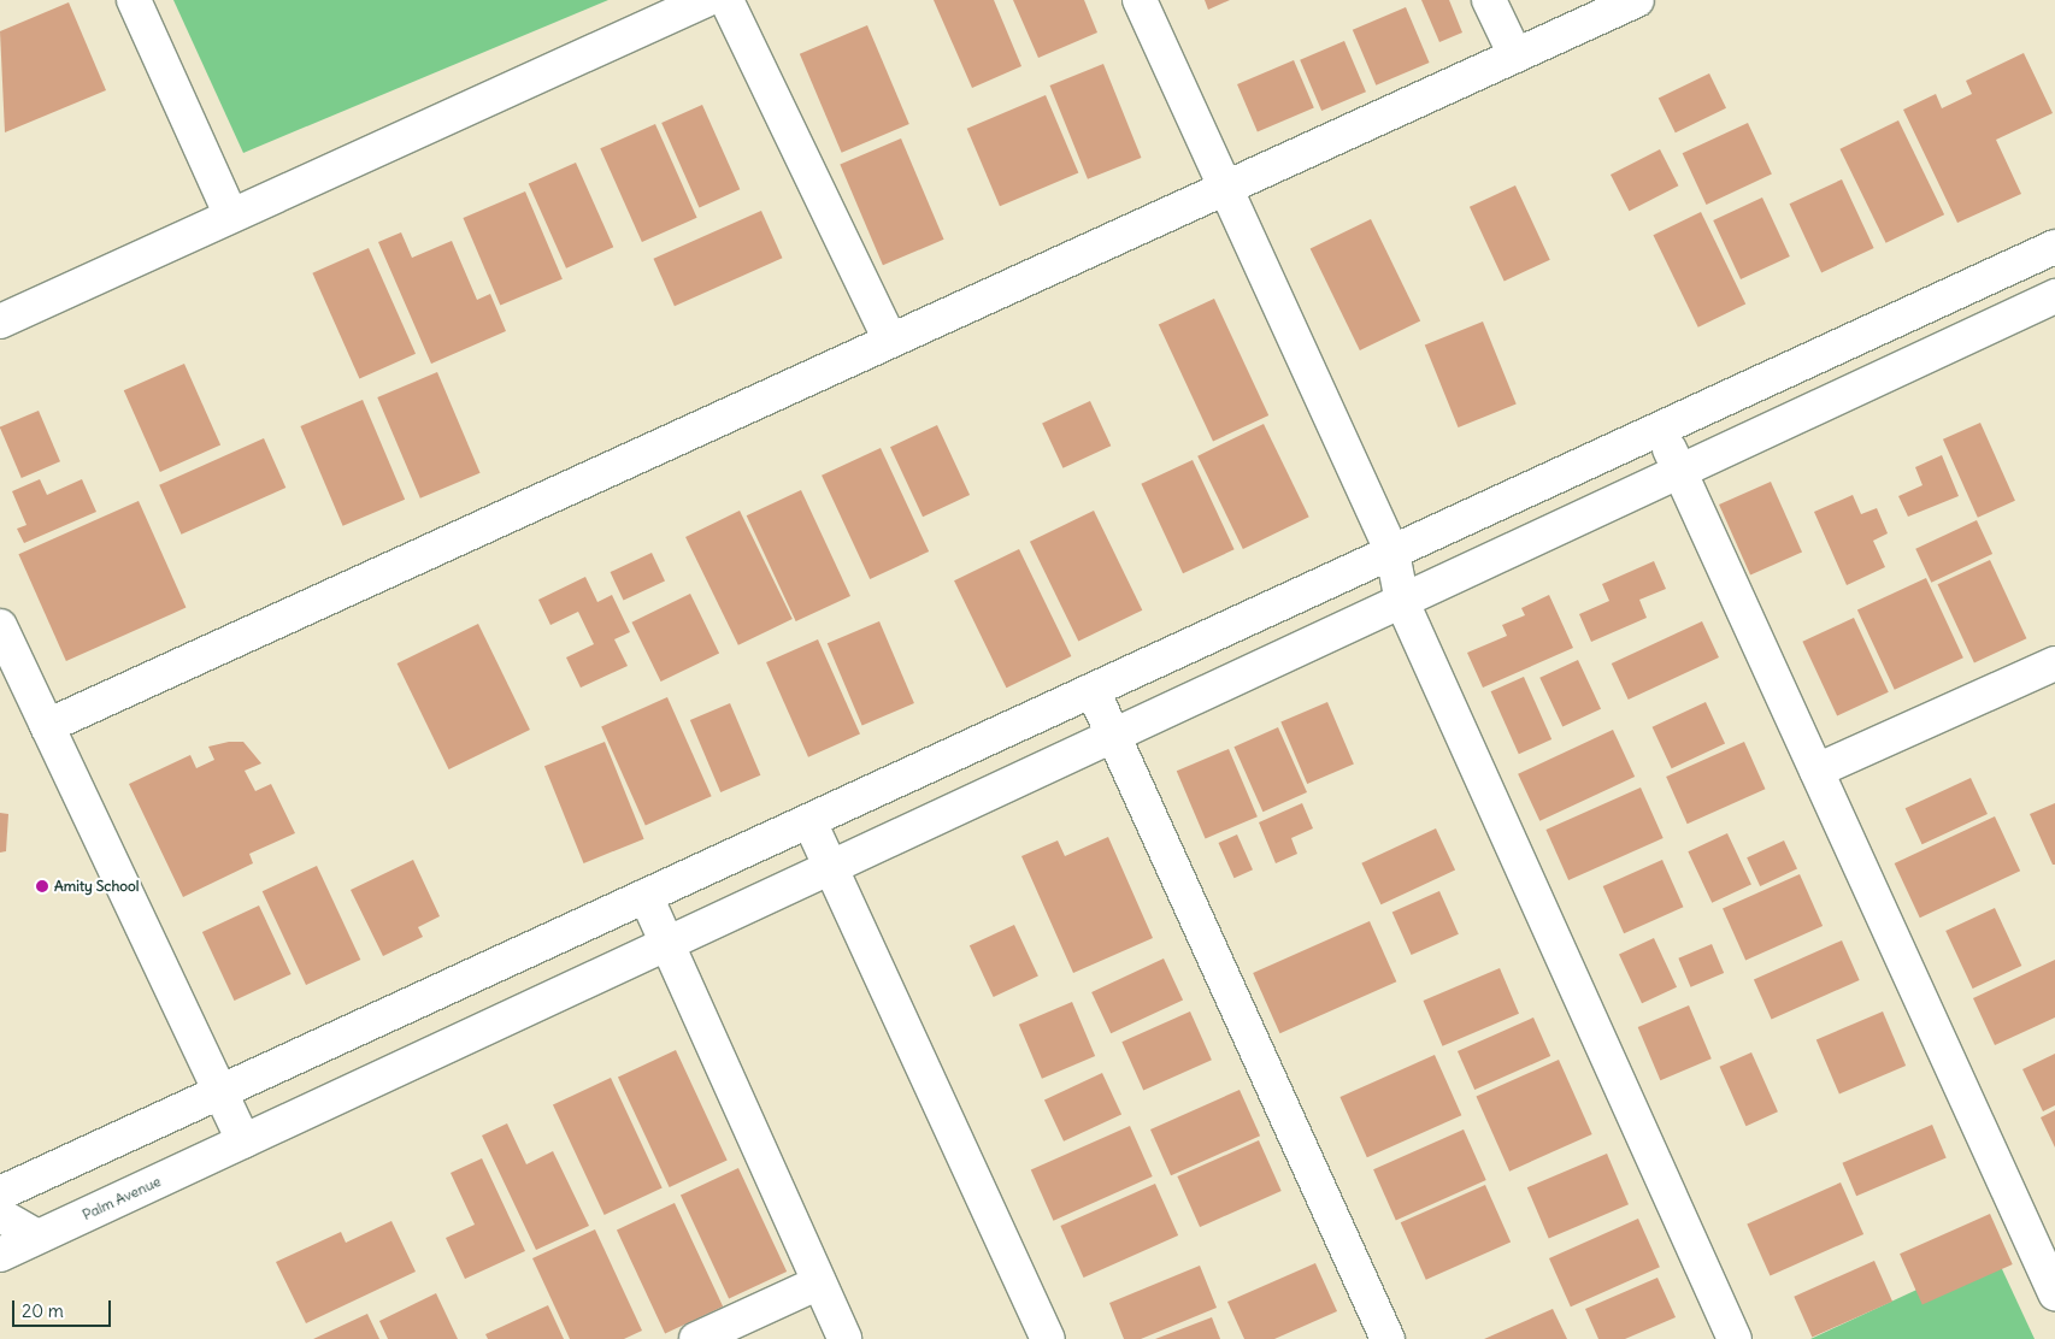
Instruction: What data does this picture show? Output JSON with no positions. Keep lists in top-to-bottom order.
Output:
{
  "streets": {
    "street": ["Palm Avenue"]
  },
  "places": ["Amity School"],
  "scale_bar": "20 m"
}
